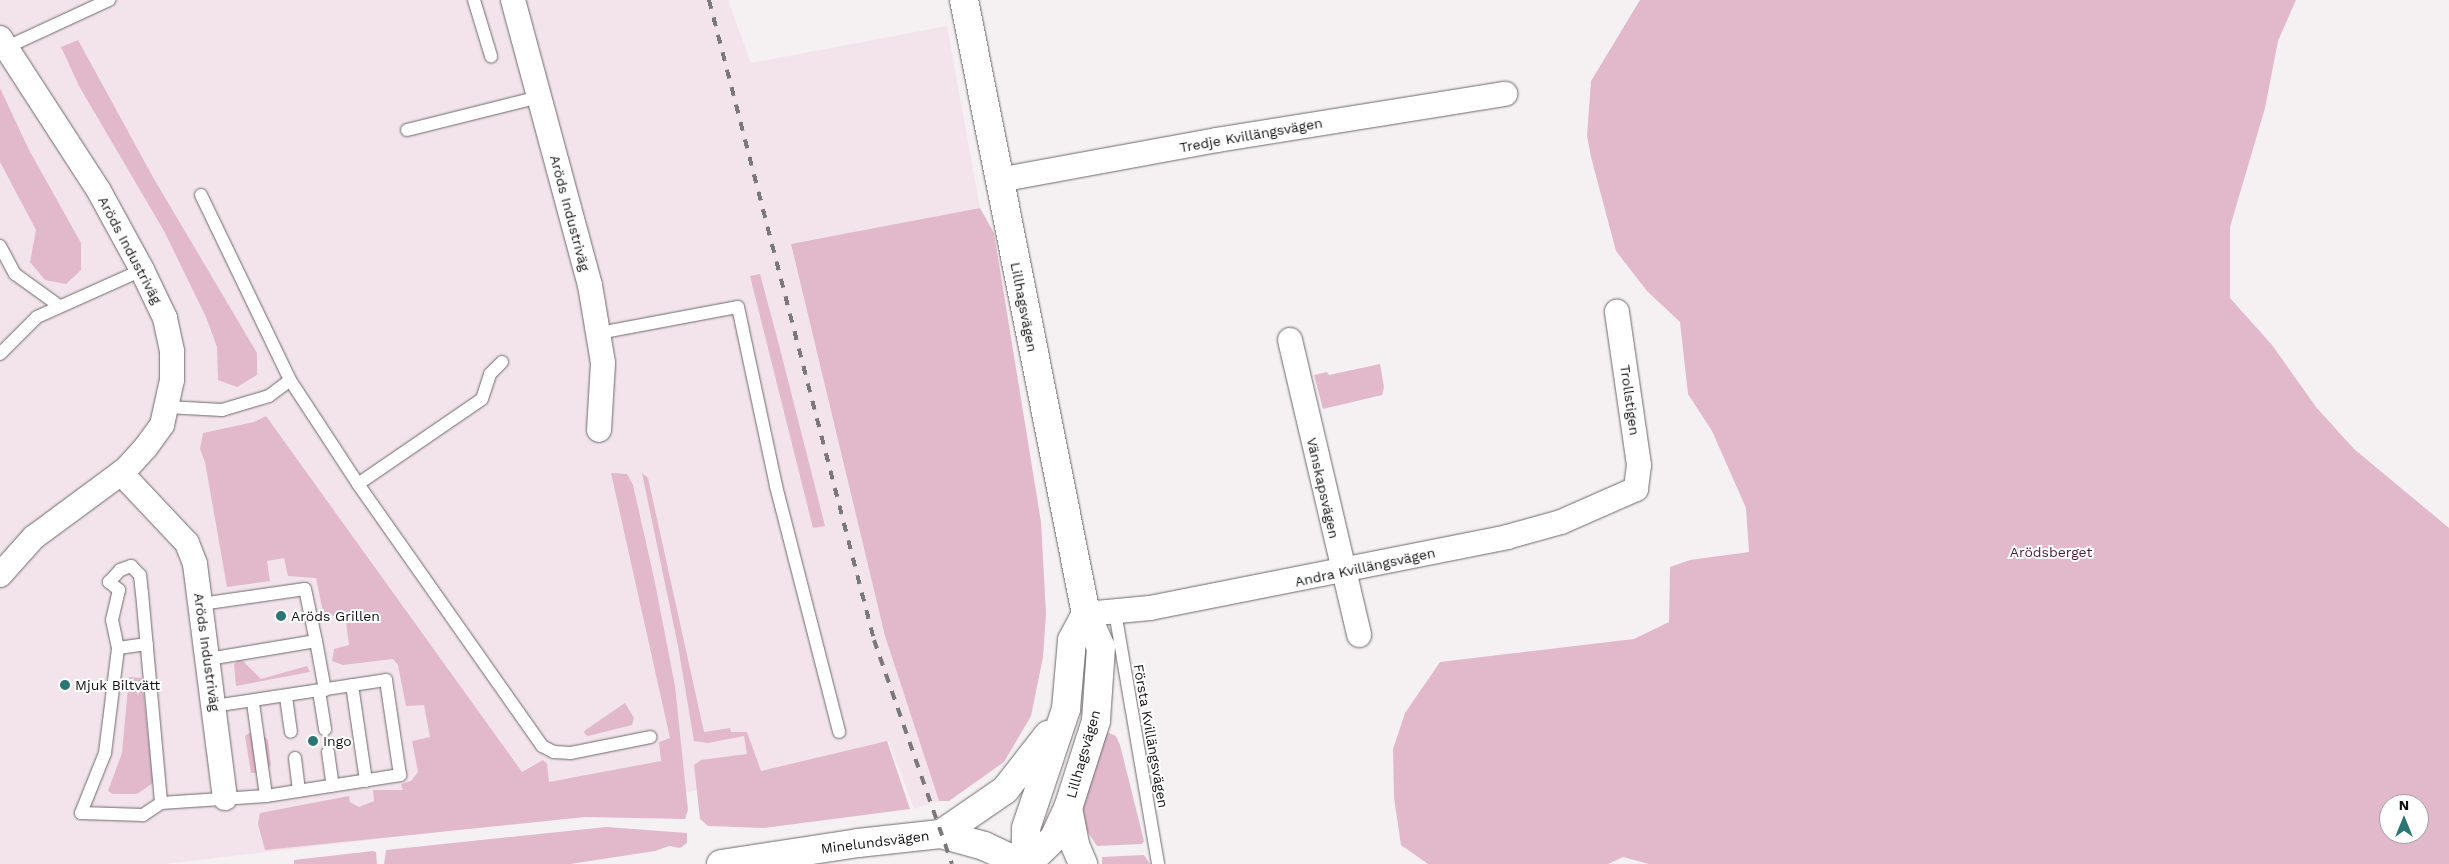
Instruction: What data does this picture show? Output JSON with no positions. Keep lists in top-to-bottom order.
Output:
{
  "streets": {
    "street": [
      "Tredje Kvillängsvägen",
      "Aröds Industriväg",
      "Lillhagsvägen",
      "Trollstigen",
      "Vänskapsvägen",
      "Andra Kvillängsvägen",
      "Minelundsvägen"
    ],
    "lane": ["Första Kvillängsvägen"]
  },
  "crossings": [
    ["Tredje Kvillängsvägen", "Lillhagsvägen"],
    ["Lillhagsvägen", "Andra Kvillängsvägen"],
    ["Lillhagsvägen", "Minelundsvägen"],
    ["Trollstigen", "Andra Kvillängsvägen"],
    ["Vänskapsvägen", "Andra Kvillängsvägen"],
    ["Andra Kvillängsvägen", "Första Kvillängsvägen"]
  ],
  "parks": ["Arödsberget"],
  "places": ["Aröds Grillen", "Mjuk Biltvätt", "Ingo"],
  "north": "top"
}
